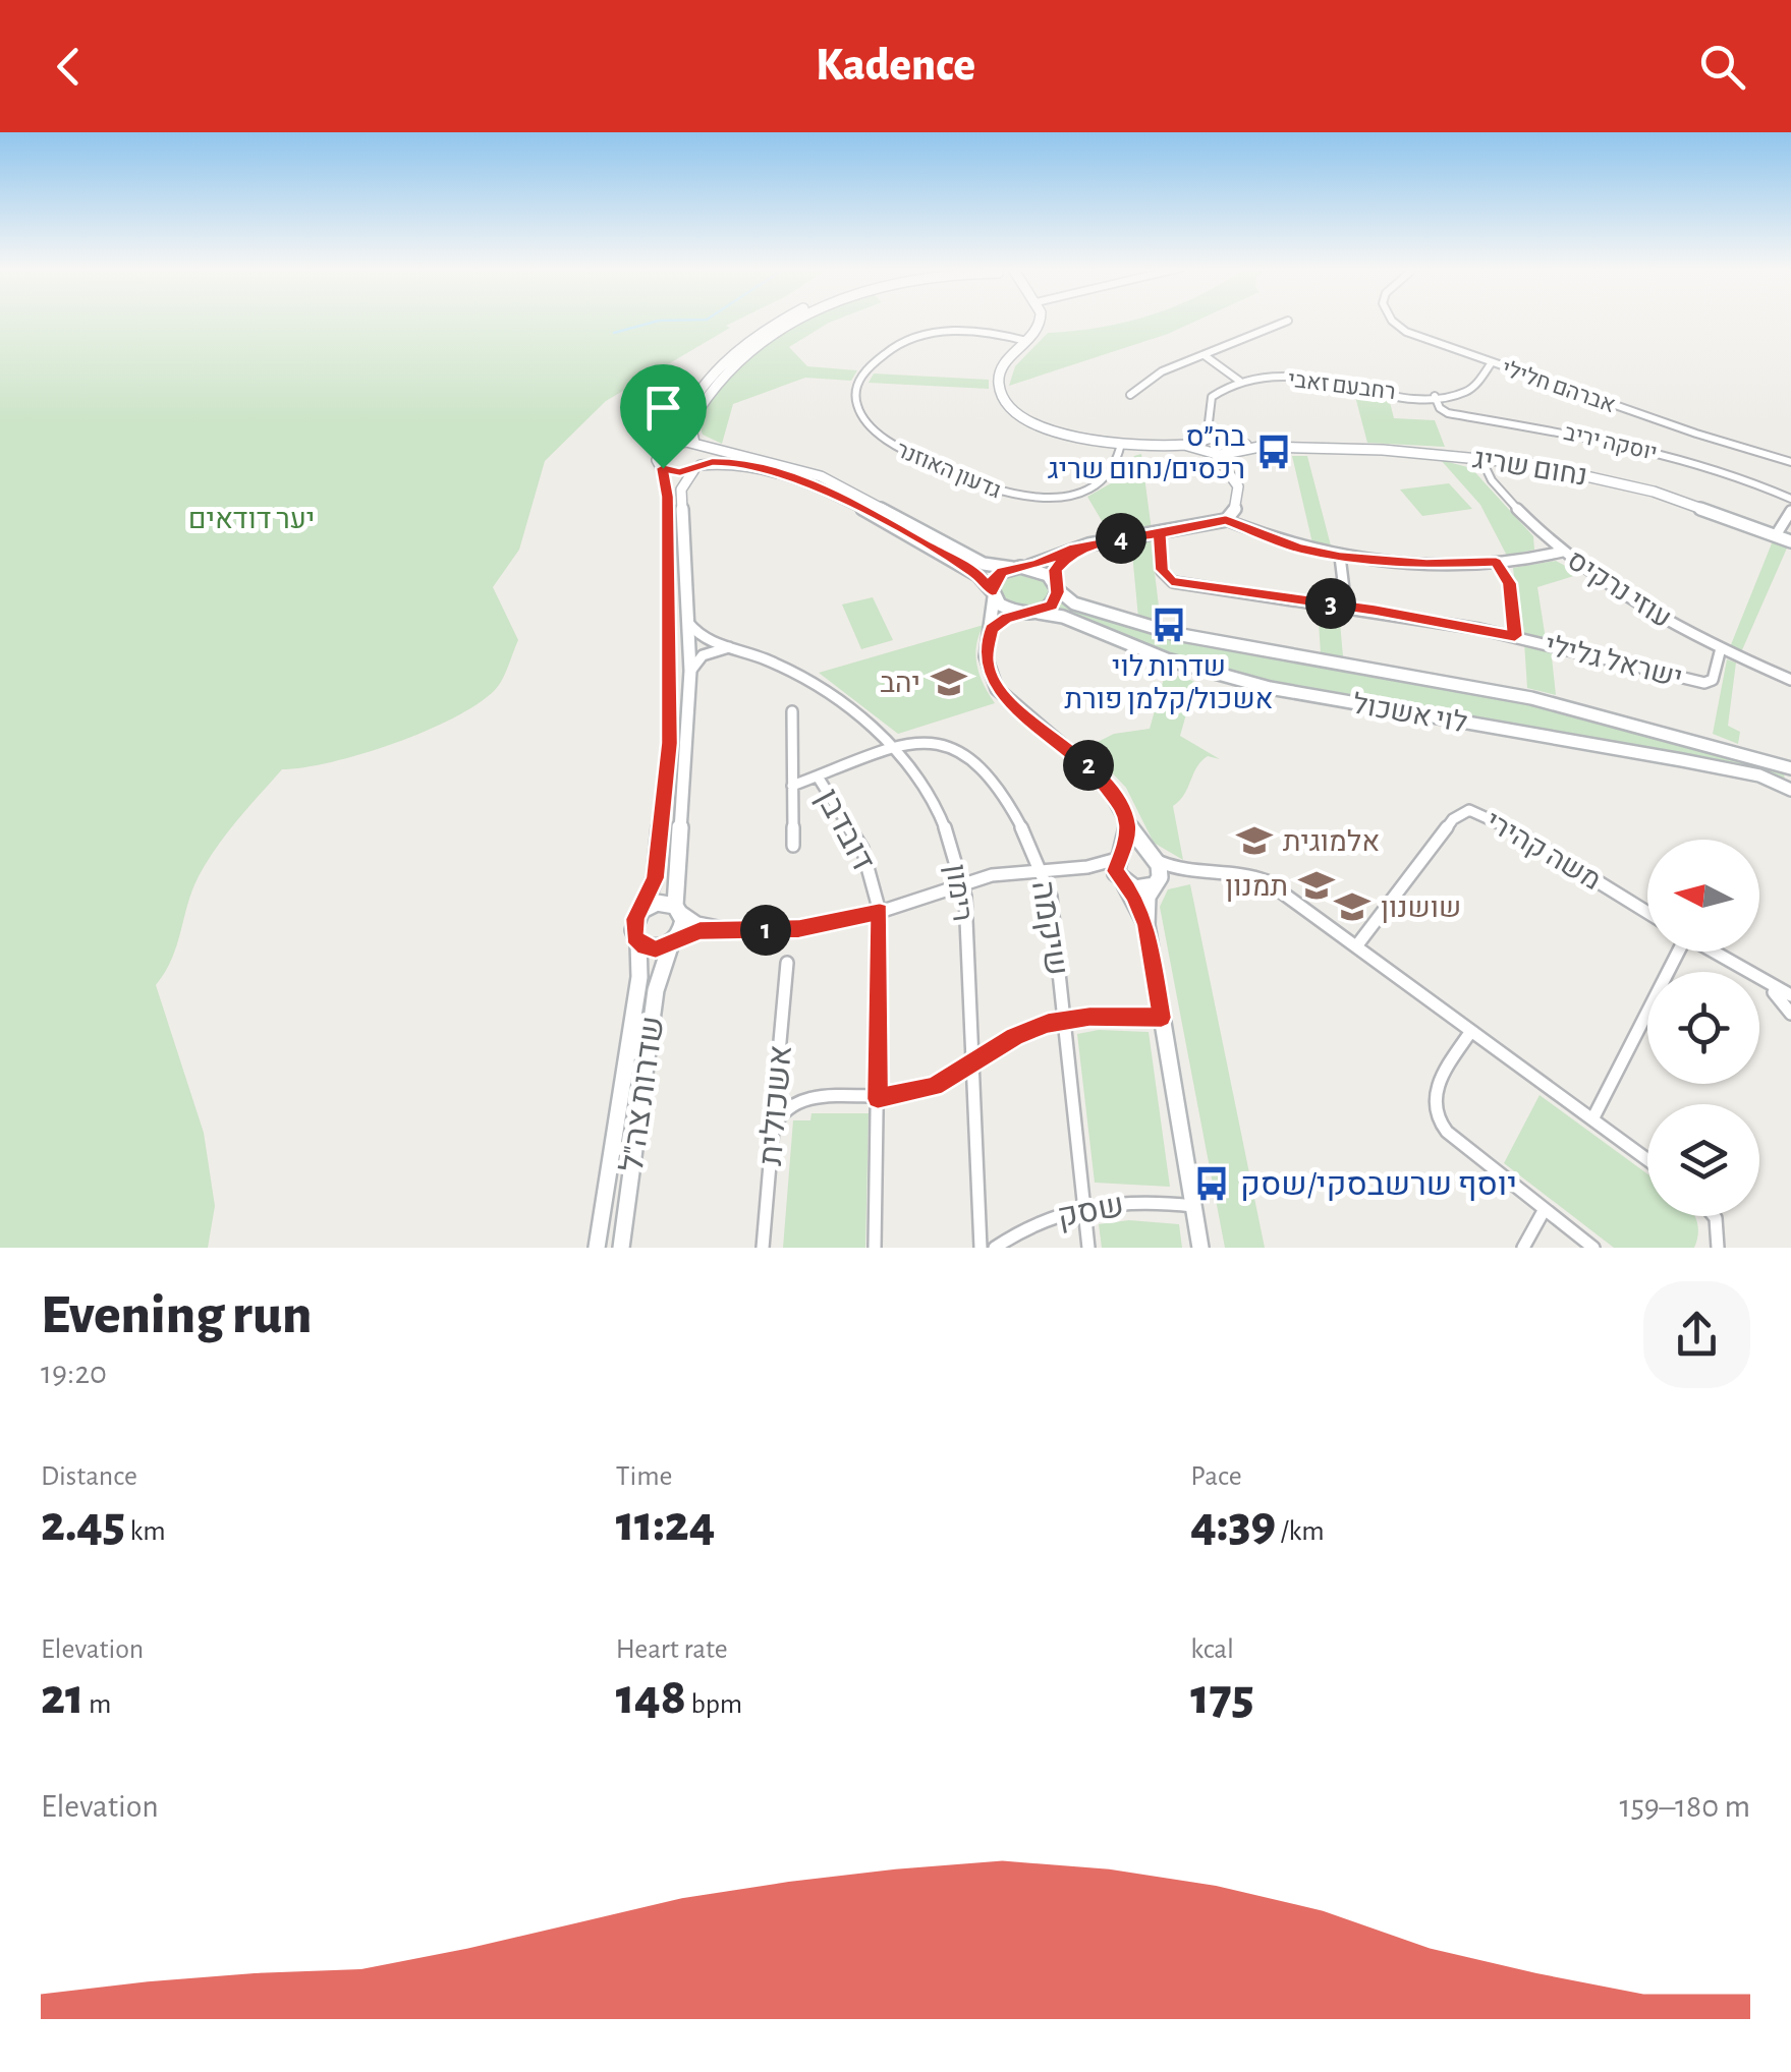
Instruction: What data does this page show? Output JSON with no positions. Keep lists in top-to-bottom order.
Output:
{
  "streets": {
    "street": [
      "רחבעם זאבי",
      "אברהם חלילי",
      "יוסקה יריב",
      "נחום שריג",
      "גדעון האוזנר",
      "עוזי נרקיס",
      "ישראל גלילי",
      "לוי אשכול",
      "דובדבן",
      "משה קהירי",
      "רימון",
      "שיקמה",
      "שדרות צה\"ל",
      "אשכולית",
      "שסק"
    ]
  },
  "crossings": [
    ["רחבעם זאבי", "אברהם חלילי"],
    ["רחבעם זאבי", "יוסקה יריב"],
    ["נחום שריג", "עוזי נרקיס"],
    ["עוזי נרקיס", "ישראל גלילי"],
    ["דובדבן", "שיקמה"],
    ["רימון", "שיקמה"],
    ["שיקמה", "שסק"]
  ],
  "parks": ["יער דודאים"],
  "places": {
    "bus stop": ["בה״ס רכסים/נחום שריג", "שדרות לוי אשכול/קלמן פורת", "יוסף שרשבסקי/שסק"],
    "school or university": [
      "יהב",
      "אלמוגית",
      "תמנון",
      "שושנון"
    ]
  },
  "north": "left",
  "page": {
    "header": "Kadence",
    "pins": [
      "4",
      "3",
      "2",
      "1"
    ],
    "heading": ["Evening run", "19:20"],
    "stats": [
      ["Distance", "2.45 km"],
      ["Time", "11:24"],
      ["Pace", "4:39 /km"],
      ["Elevation", "21 m"],
      ["Heart rate", "148 bpm"],
      ["kcal", "175"]
    ],
    "chart": ["Elevation", "159–180 m"]
  }
}
